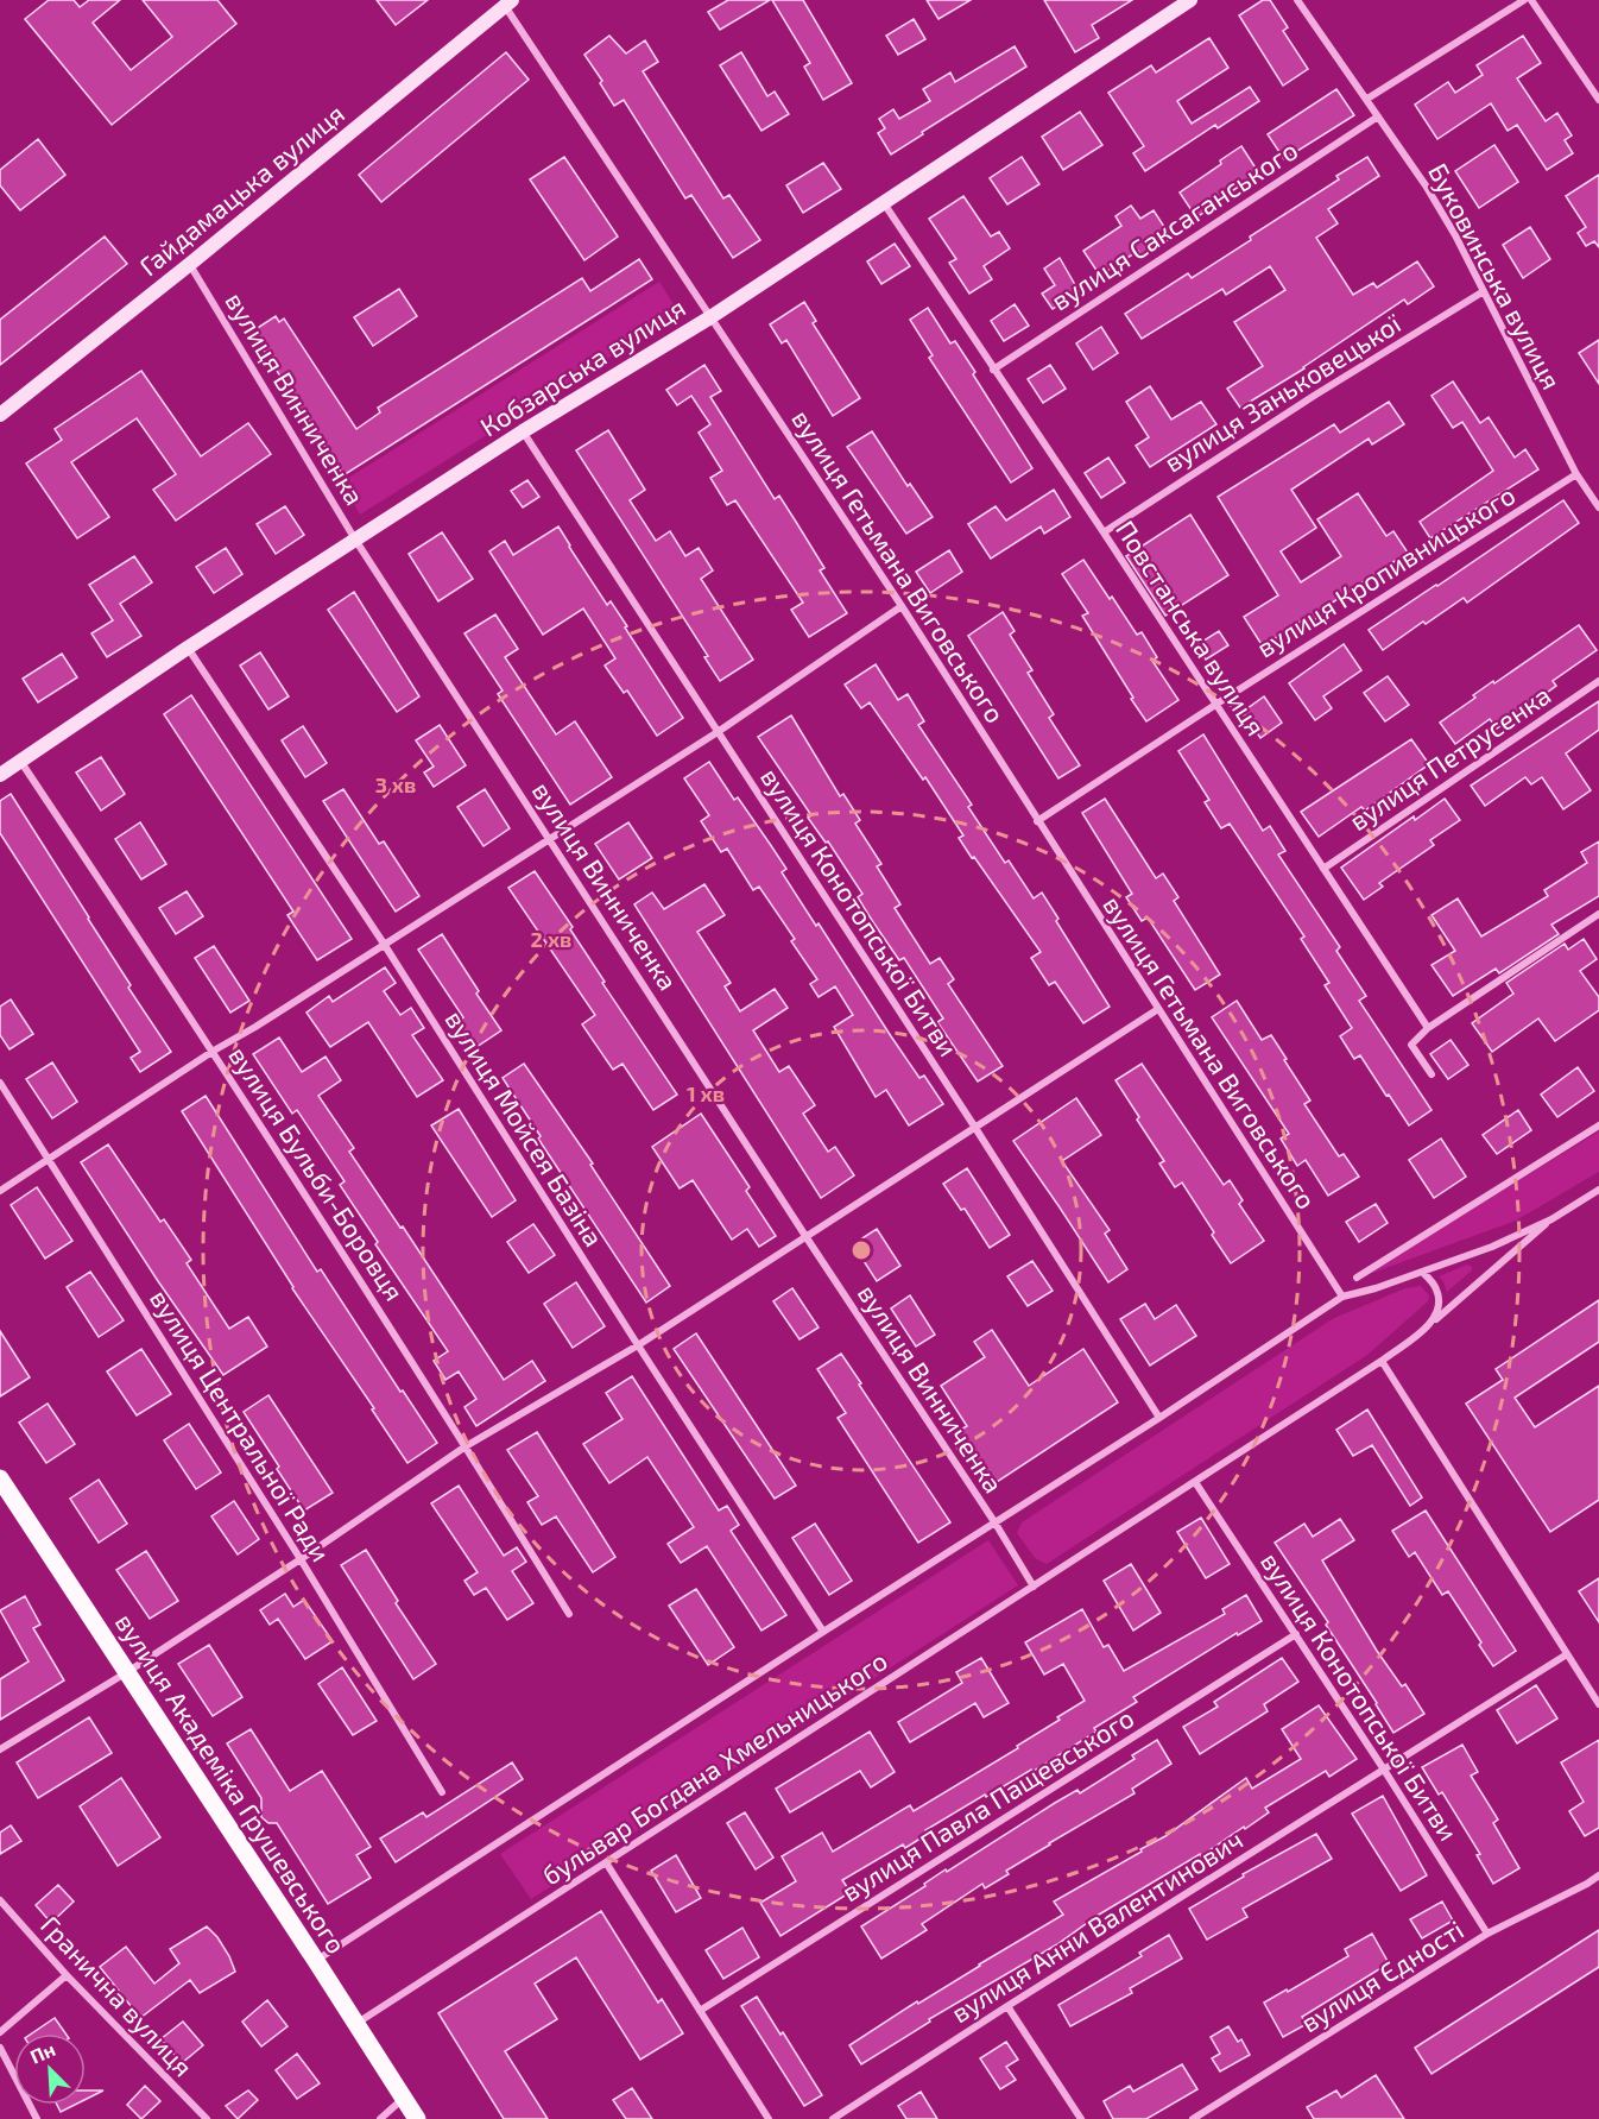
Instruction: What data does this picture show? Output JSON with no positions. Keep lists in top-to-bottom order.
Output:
{
  "streets": {
    "main road": ["вулиця Академіка Грушевського"],
    "street": [
      "Гайдамацька вулиця",
      "вулиця Саксаганського",
      "Буковинська вулиця",
      "Кобзарська вулиця",
      "вулиця Заньковецької",
      "вулиця Винниченка",
      "вулиця Гетьмана Виговського",
      "вулиця Кропивницького",
      "Повстанська вулиця",
      "вулиця Петрусенка",
      "вулиця Конотопської Битви",
      "вулиця Мойсея Базіна",
      "вулиця Бульби-Боровця",
      "вулиця Центральної Ради",
      "бульвар Богдана Хмельницького",
      "вулиця Павла Пащевського",
      "вулиця Анни Валентинович",
      "вулиця Єдності",
      "Гранична вулиця"
    ]
  },
  "crossings": [
    ["Гайдамацька вулиця", "вулиця Винниченка"],
    ["Гайдамацька вулиця", "вулиця Гетьмана Виговського"],
    ["вулиця Саксаганського", "Буковинська вулиця"],
    ["вулиця Саксаганського", "Повстанська вулиця"],
    ["Буковинська вулиця", "вулиця Заньковецької"],
    ["Буковинська вулиця", "вулиця Кропивницького"],
    ["Кобзарська вулиця", "вулиця Винниченка"],
    ["Кобзарська вулиця", "вулиця Гетьмана Виговського"],
    ["Кобзарська вулиця", "Повстанська вулиця"],
    ["Кобзарська вулиця", "вулиця Конотопської Битви"],
    ["Кобзарська вулиця", "вулиця Мойсея Базіна"],
    ["Кобзарська вулиця", "вулиця Бульби-Боровця"],
    ["вулиця Заньковецької", "Повстанська вулиця"],
    ["вулиця Винниченка", "бульвар Богдана Хмельницького"],
    ["вулиця Гетьмана Виговського", "вулиця Кропивницького"],
    ["вулиця Гетьмана Виговського", "бульвар Богдана Хмельницького"],
    ["вулиця Кропивницького", "Повстанська вулиця"],
    ["Повстанська вулиця", "вулиця Петрусенка"],
    ["вулиця Конотопської Битви", "бульвар Богдана Хмельницького"],
    ["вулиця Конотопської Битви", "вулиця Павла Пащевського"],
    ["вулиця Конотопської Битви", "вулиця Анни Валентинович"],
    ["вулиця Конотопської Битви", "вулиця Єдності"],
    ["вулиця Мойсея Базіна", "бульвар Богдана Хмельницького"],
    ["бульвар Богдана Хмельницького", "вулиця Академіка Грушевського"]
  ],
  "north": "top left",
  "rings": ["3 хв", "2 хв", "1 хв"]
}
